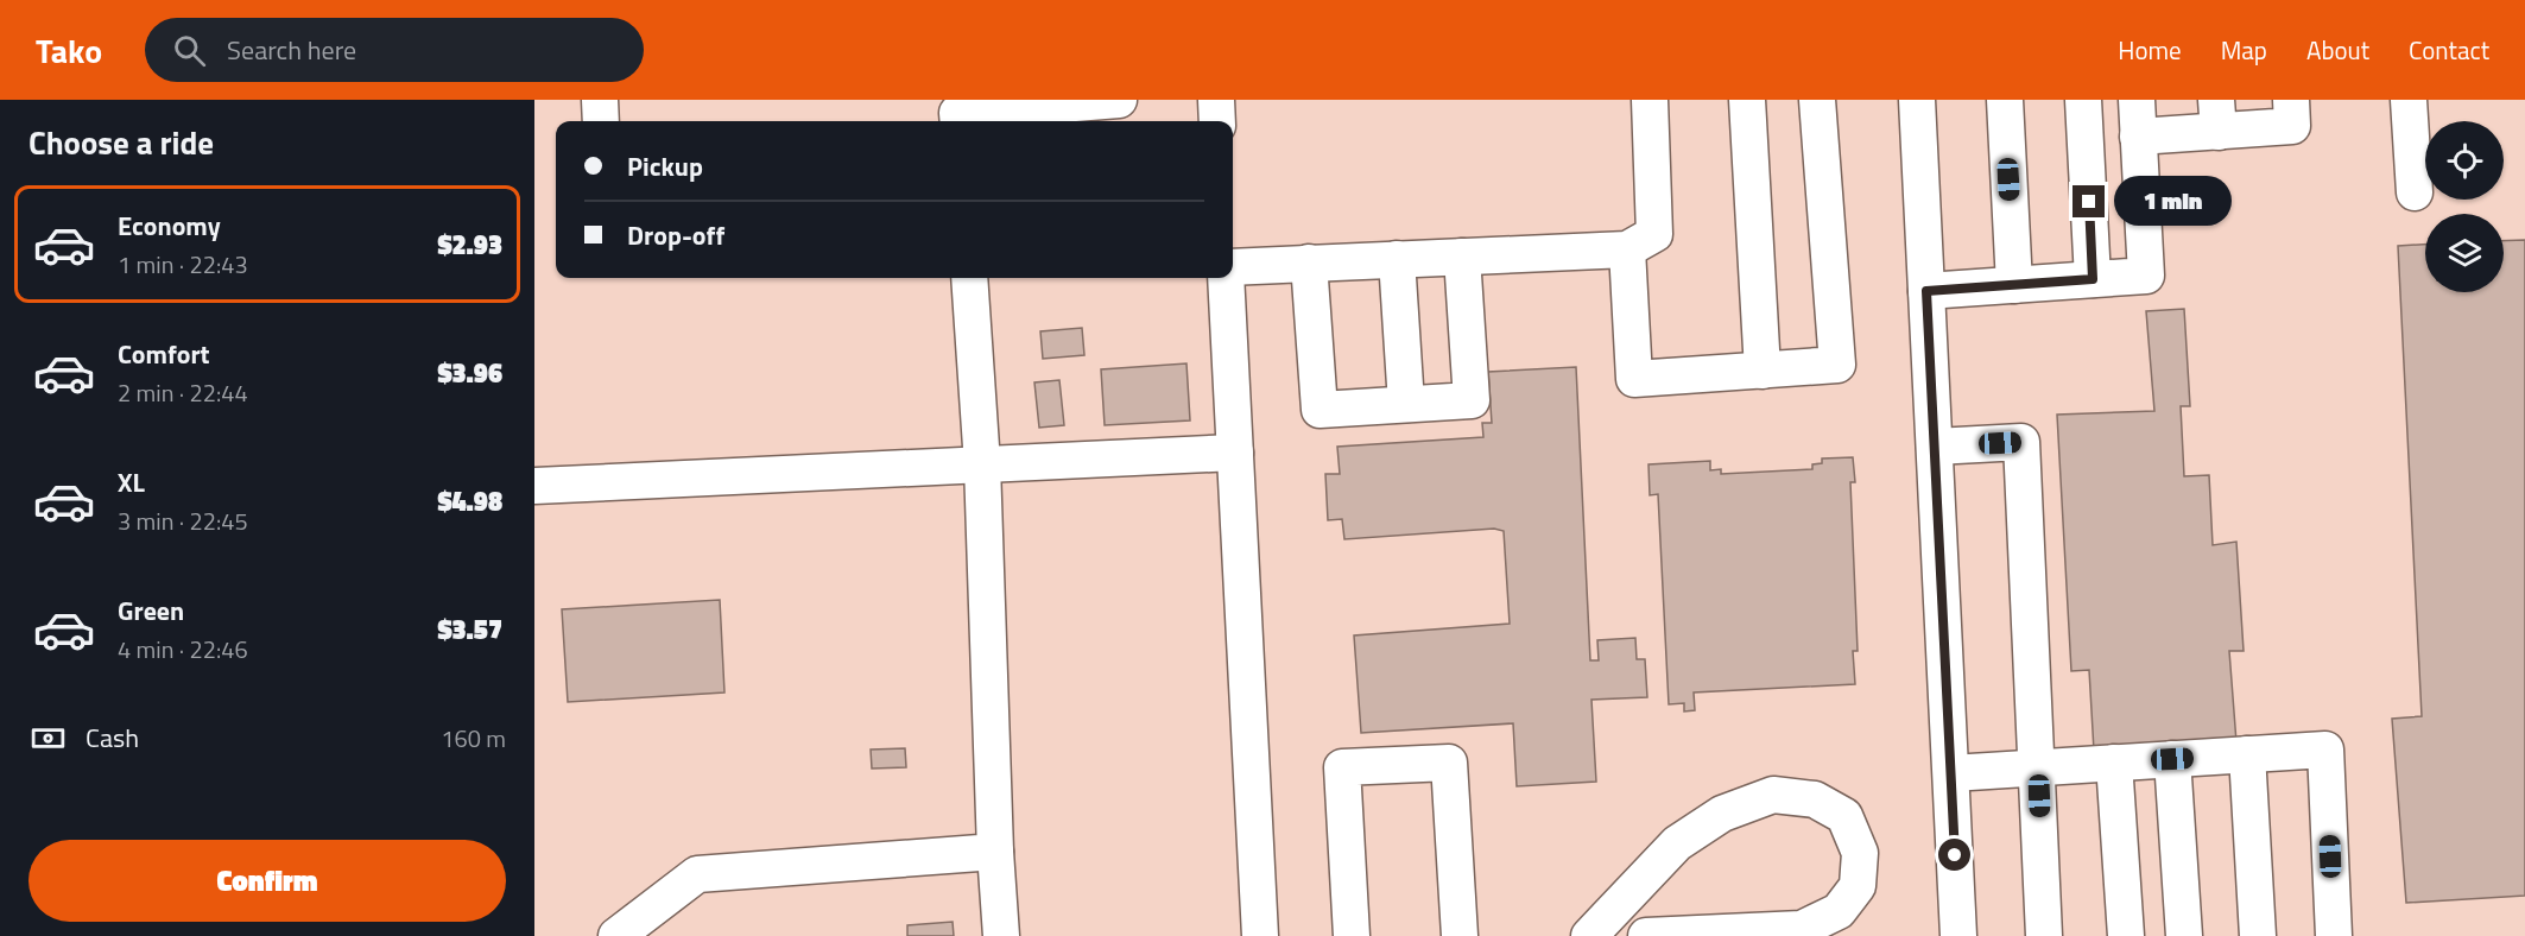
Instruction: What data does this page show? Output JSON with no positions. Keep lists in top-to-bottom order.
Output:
{
  "page": {
    "header": "Tako",
    "search": "Search here",
    "nav": [
      "Home",
      "Map",
      "About",
      "Contact"
    ],
    "heading": "Choose a ride",
    "banner": ["Pickup", "Drop-off"],
    "bubble": "1 min",
    "list": [
      {
        "name": "Economy",
        "note": "1 min · 22:43",
        "value": "$2.93"
      },
      {
        "name": "Comfort",
        "note": "2 min · 22:44",
        "value": "$3.96"
      },
      {
        "name": "XL",
        "note": "3 min · 22:45",
        "value": "$4.98"
      },
      {
        "name": "Green",
        "note": "4 min · 22:46",
        "value": "$3.57"
      }
    ],
    "pay": ["Cash", "160 m"],
    "buttons": "Confirm"
  }
}
